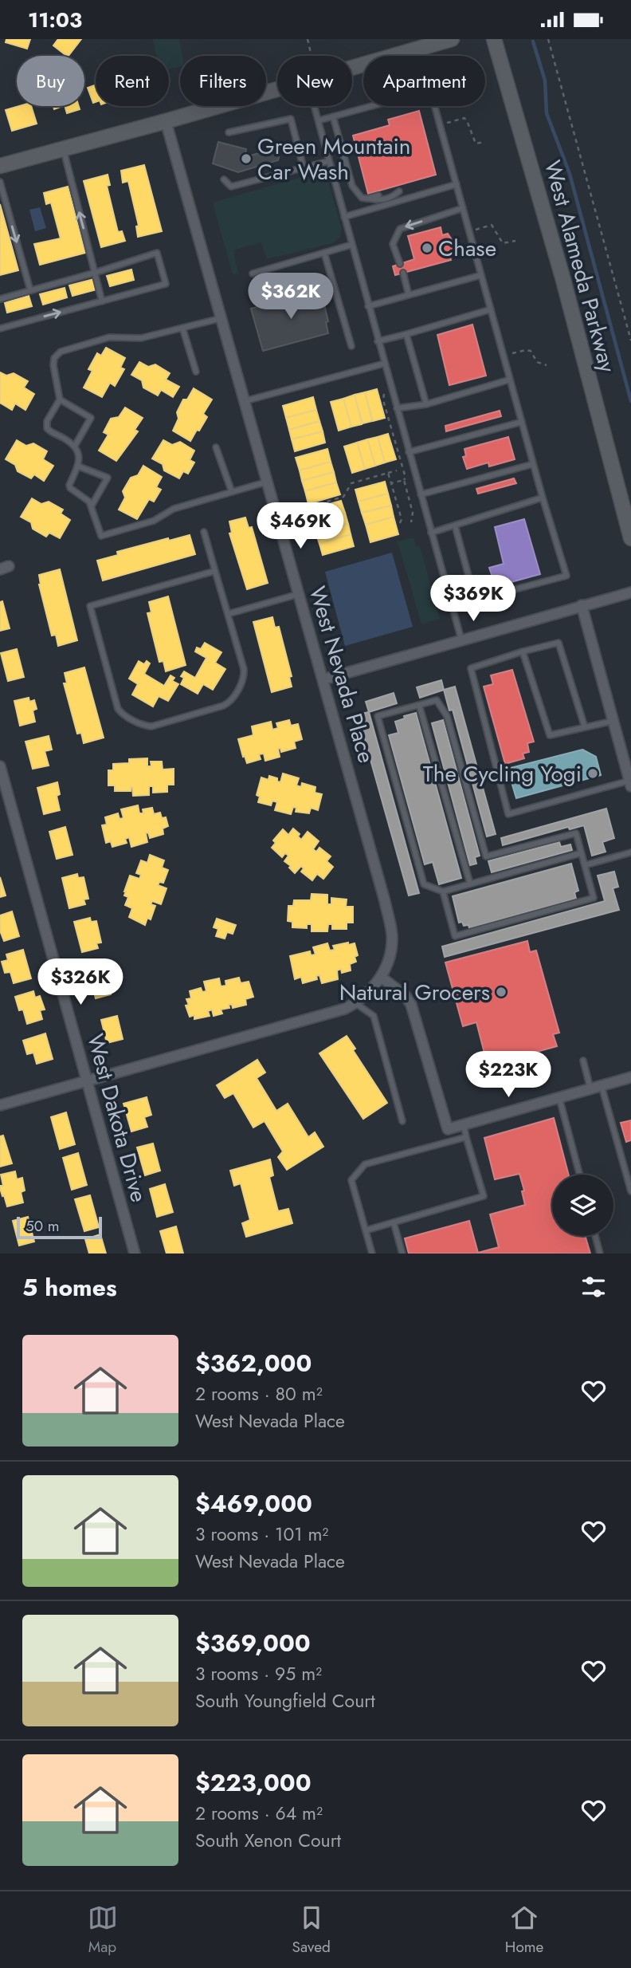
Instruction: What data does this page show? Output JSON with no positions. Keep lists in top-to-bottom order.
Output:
{
  "streets": {
    "main road": ["West Alameda Parkway"],
    "street": ["West Nevada Place", "West Dakota Drive"]
  },
  "places": [
    "Green Mountain Car Wash",
    "Chase",
    "The Cycling Yogi",
    "Natural Grocers"
  ],
  "scale_bar": "50 m",
  "page": {
    "status": "11:03",
    "chip": [
      "Buy",
      "Rent",
      "Filters",
      "New",
      "Apartment"
    ],
    "price": [
      "$362K",
      "$469K",
      "$369K",
      "$326K",
      "$223K"
    ],
    "scale": "50 m",
    "heading": "5 homes",
    "list": [
      {
        "name": "$362,000",
        "note": "2 rooms · 80 m² · West Nevada Place"
      },
      {
        "name": "$469,000",
        "note": "3 rooms · 101 m² · West Nevada Place"
      },
      {
        "name": "$369,000",
        "note": "3 rooms · 95 m² · South Youngfield Court"
      },
      {
        "name": "$223,000",
        "note": "2 rooms · 64 m² · South Xenon Court"
      }
    ],
    "tabs": ["Map", "Saved", "Home"]
  }
}
